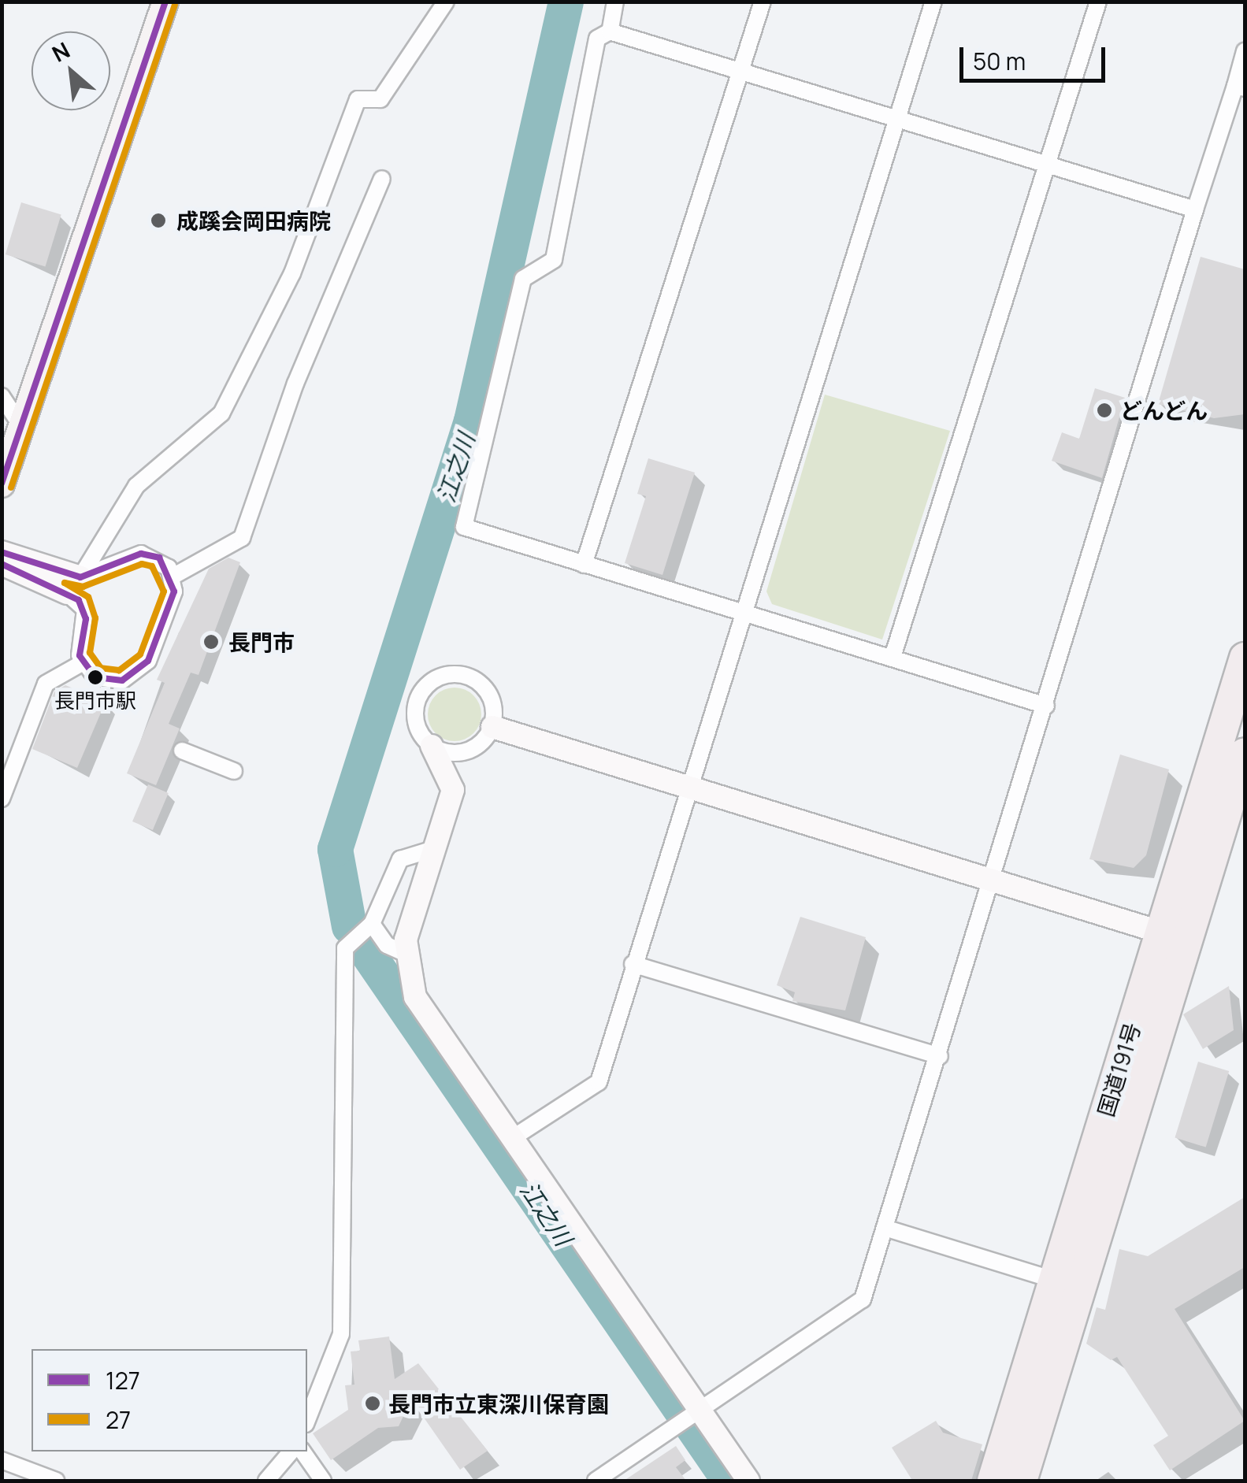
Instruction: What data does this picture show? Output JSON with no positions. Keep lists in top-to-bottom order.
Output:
{
  "streets": {
    "highway": ["国道191号"]
  },
  "water": ["江之川"],
  "places": [
    "成蹊会岡田病院",
    "どんどん",
    "長門市",
    "長門市駅",
    "長門市立東深川保育園"
  ],
  "lines": ["transit line 127", "transit line 27"],
  "legend": ["127", "27"],
  "scale_bar": "50 m",
  "north": "top left"
}
